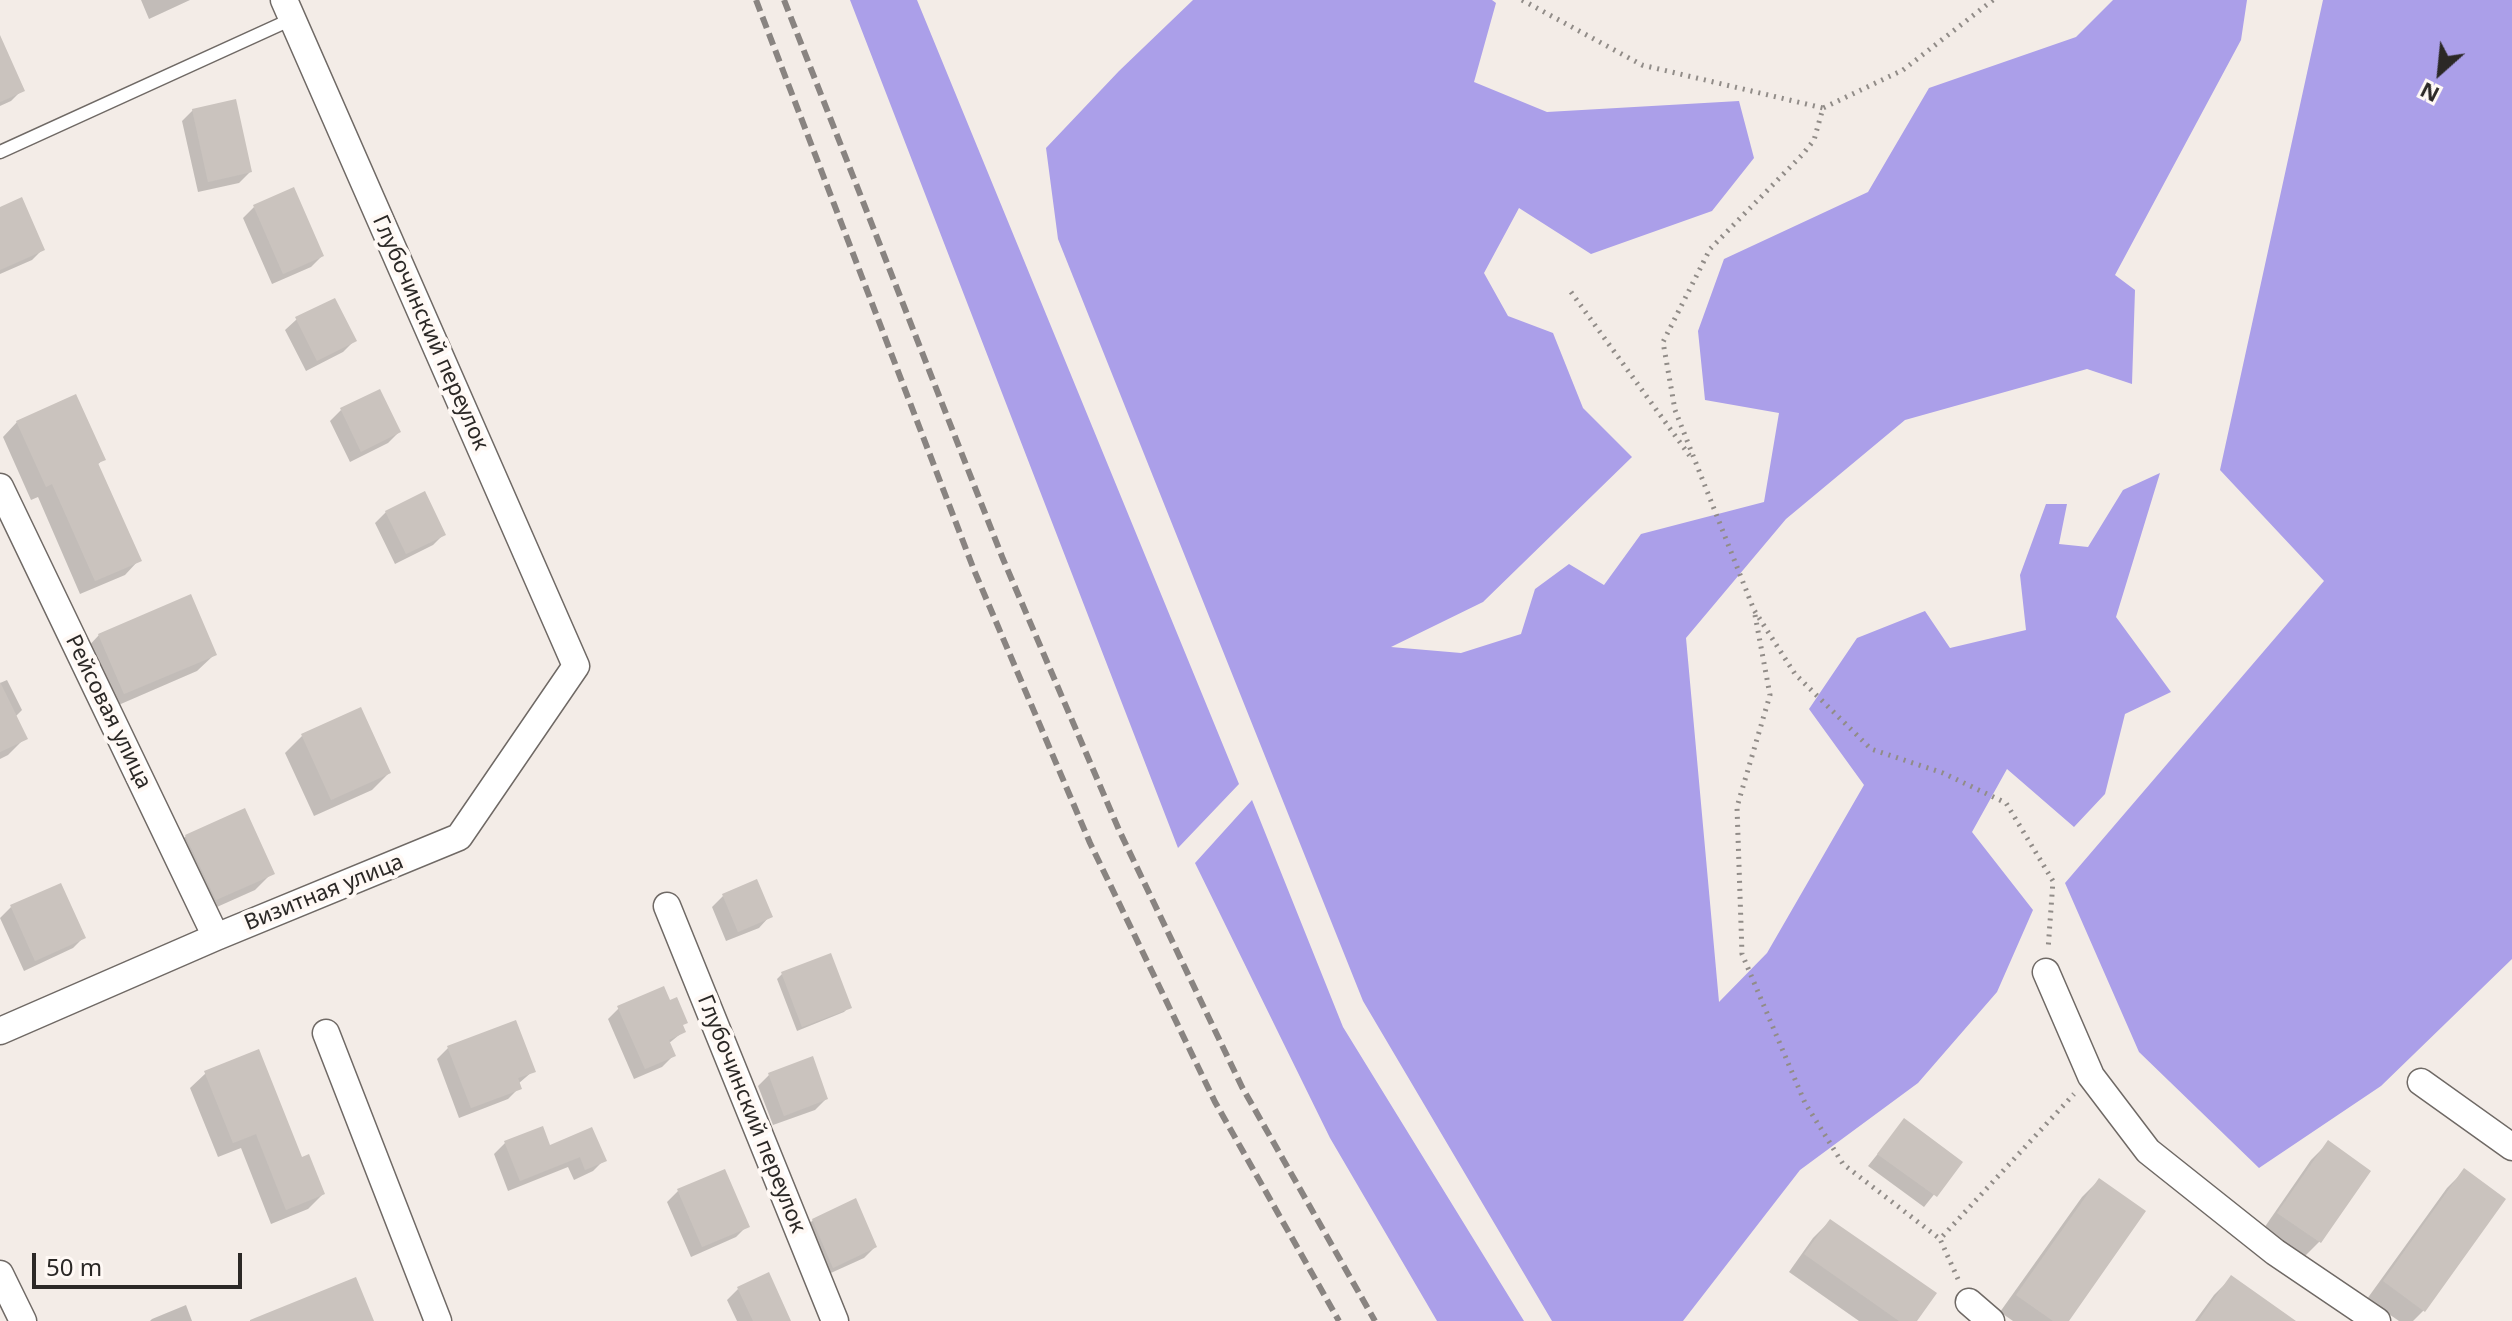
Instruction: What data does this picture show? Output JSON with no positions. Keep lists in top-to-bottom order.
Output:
{
  "streets": {
    "street": ["Глубочинский переулок", "Рейсовая улица", "Визитная улица"]
  },
  "crossings": [
    ["Глубочинский переулок", "Визитная улица"],
    ["Рейсовая улица", "Визитная улица"]
  ],
  "scale_bar": "50 m",
  "north": "bottom left"
}
